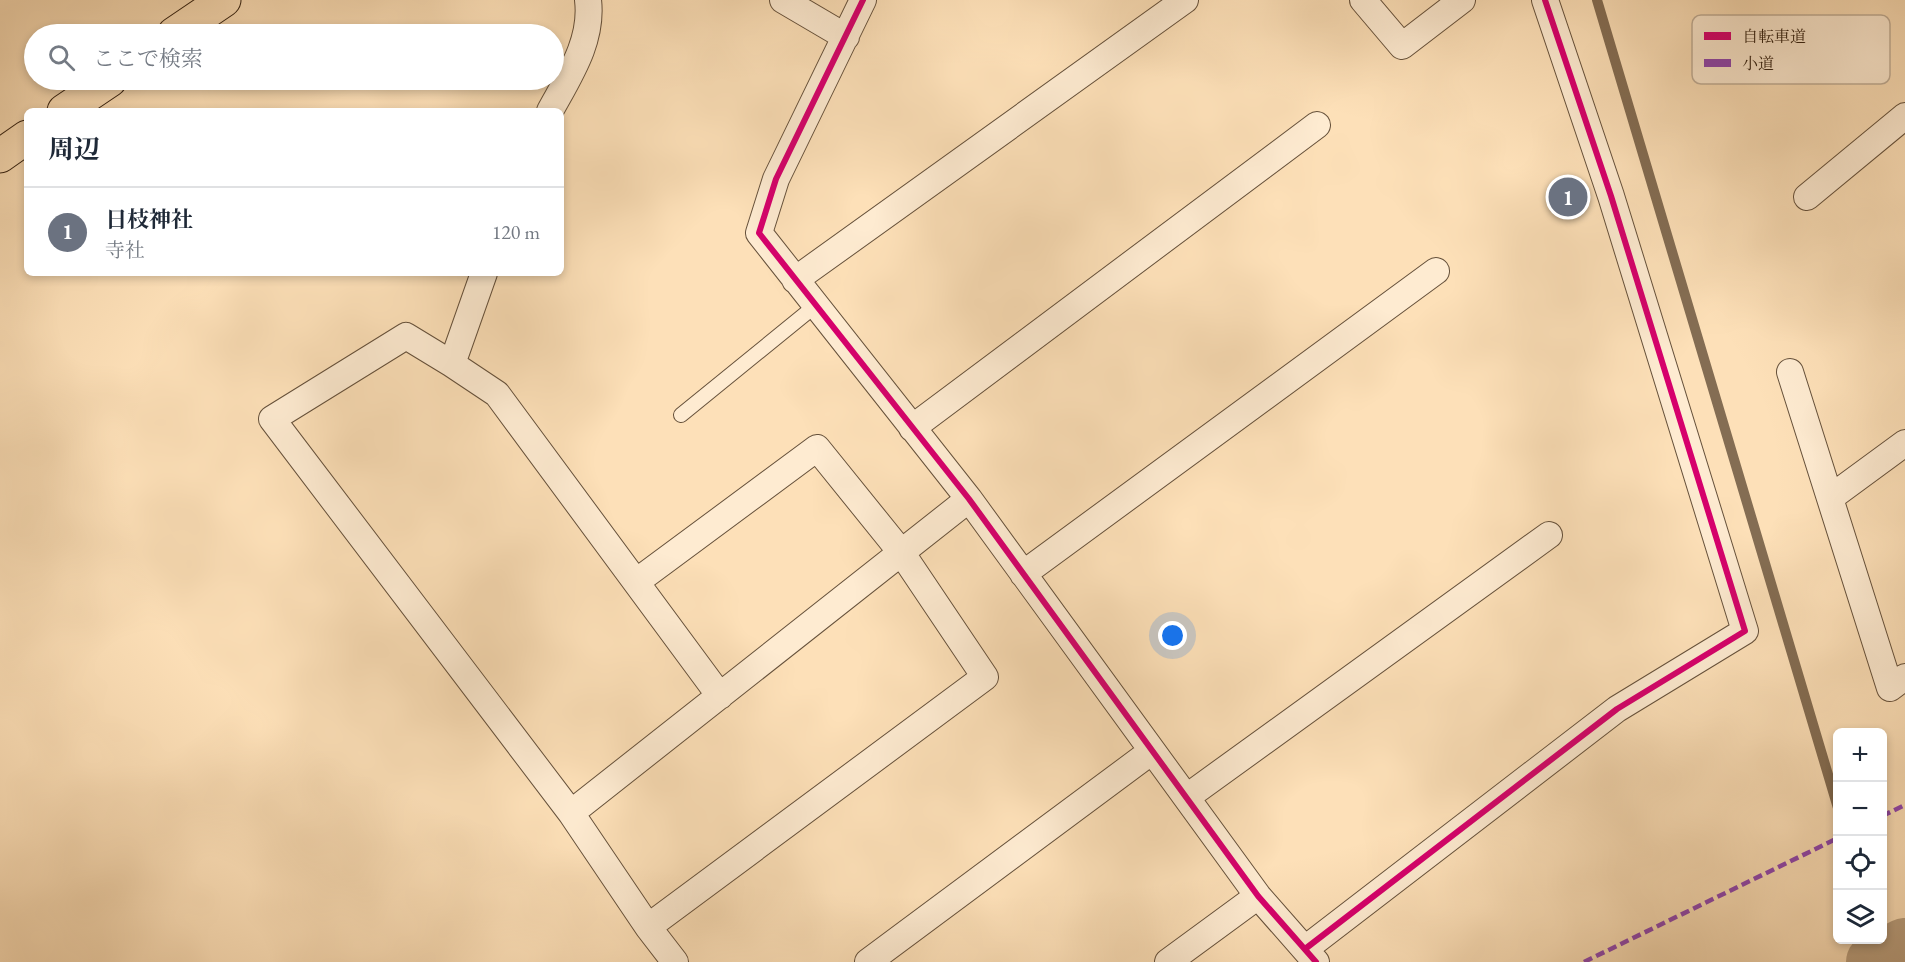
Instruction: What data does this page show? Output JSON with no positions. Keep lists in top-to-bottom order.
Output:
{
  "legend": ["自転車道", "小道"],
  "page": {
    "search": "ここで検索",
    "heading": "周辺",
    "pins": "1",
    "list": [
      {
        "mark": "1",
        "name": "日枝神社",
        "note": "寺社",
        "value": "120 m"
      }
    ],
    "map_buttons": ["+", "−"]
  }
}
